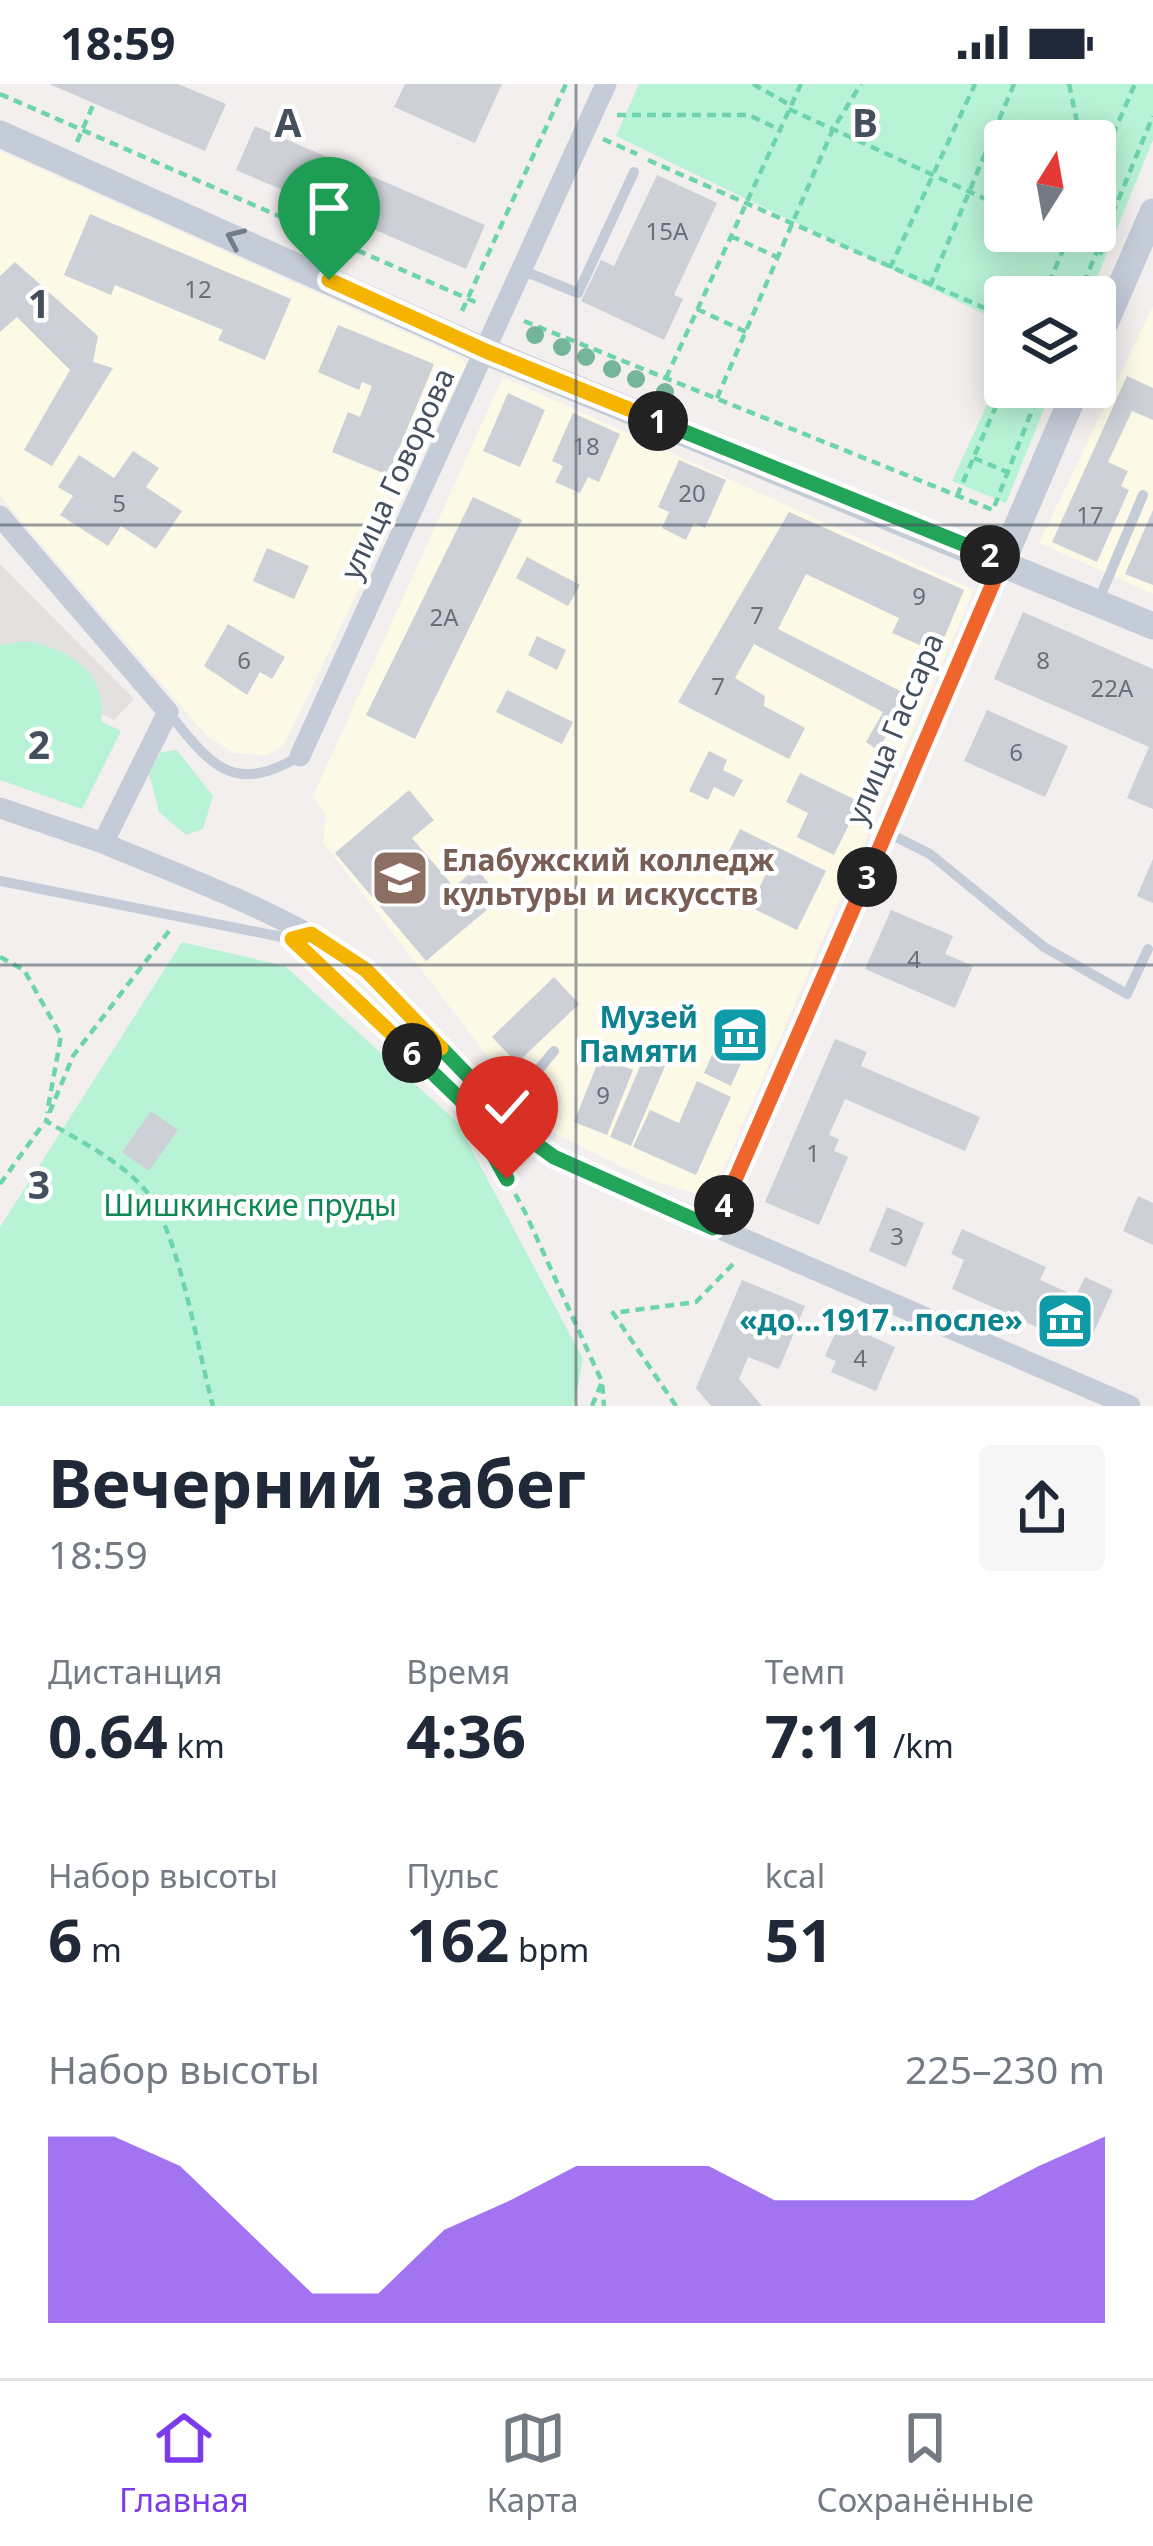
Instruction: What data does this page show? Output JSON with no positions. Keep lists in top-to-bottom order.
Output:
{
  "streets": {
    "street": ["улица Говорова", "улица Гассара"]
  },
  "parks": ["Шишкинские пруды"],
  "places": {
    "school or university": ["Елабужский колледж культуры и искусств"],
    "museum": ["Музей Памяти", "«до...1917...после»"]
  },
  "house_numbers": [
    "15А",
    "12",
    "18",
    "20",
    "5",
    "17",
    "9",
    "7",
    "2А",
    "6",
    "8",
    "7",
    "22А",
    "6",
    "4",
    "9",
    "1",
    "3",
    "4"
  ],
  "north": "top",
  "page": {
    "status": "18:59",
    "pins": [
      "1",
      "2",
      "3",
      "6",
      "4"
    ],
    "heading": ["Вечерний забег", "18:59"],
    "stats": [
      ["Дистанция", "0.64 km"],
      ["Время", "4:36"],
      ["Темп", "7:11 /km"],
      ["Набор высоты", "6 m"],
      ["Пульс", "162 bpm"],
      ["kcal", "51"]
    ],
    "chart": ["Набор высоты", "225–230 m"],
    "tabs": ["Главная", "Карта", "Сохранённые"]
  },
  "grid": {
    "columns": ["A", "B"],
    "rows": ["1", "2", "3"]
  }
}
